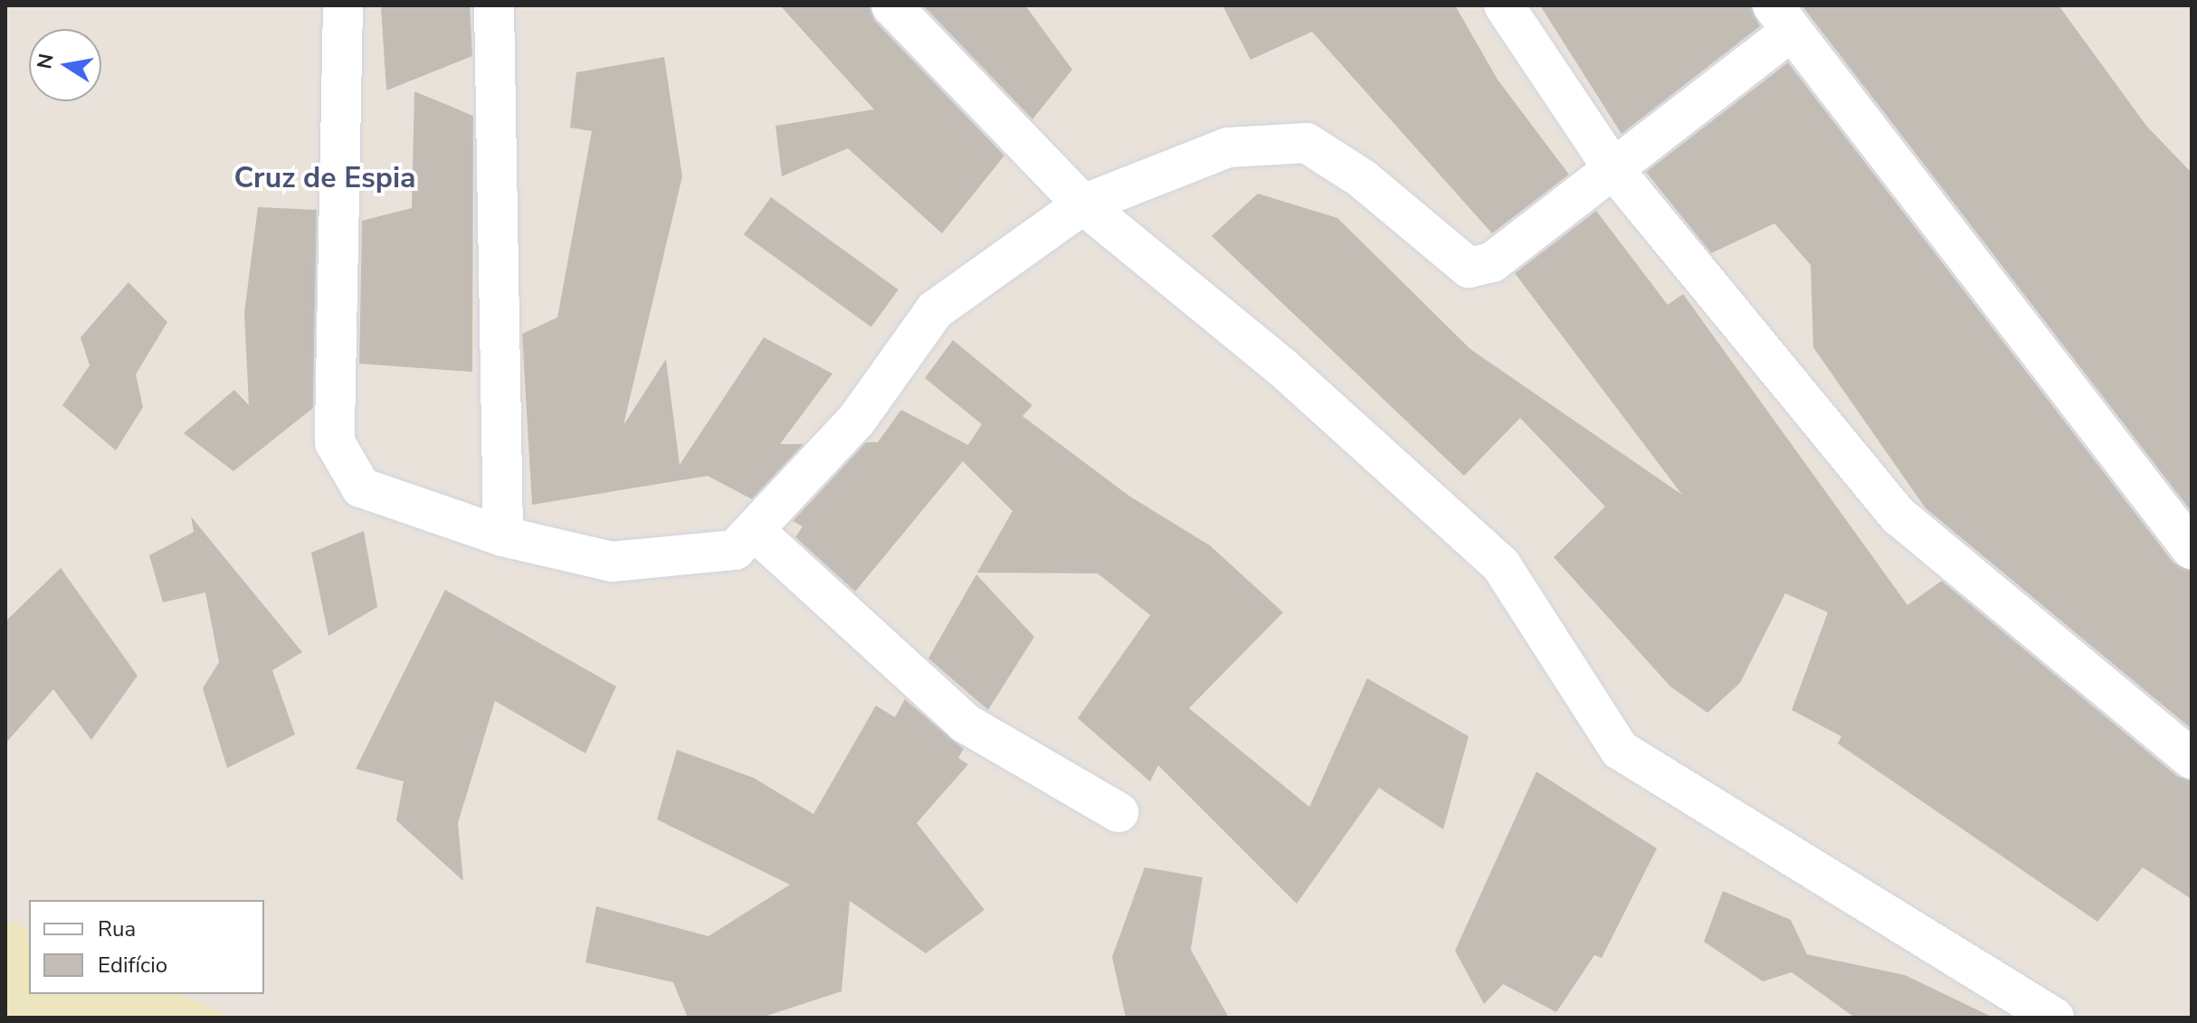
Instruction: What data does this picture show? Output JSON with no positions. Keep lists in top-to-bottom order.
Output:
{
  "districts": ["Cruz de Espia"],
  "legend": ["Rua", "Edifício"],
  "north": "left"
}
